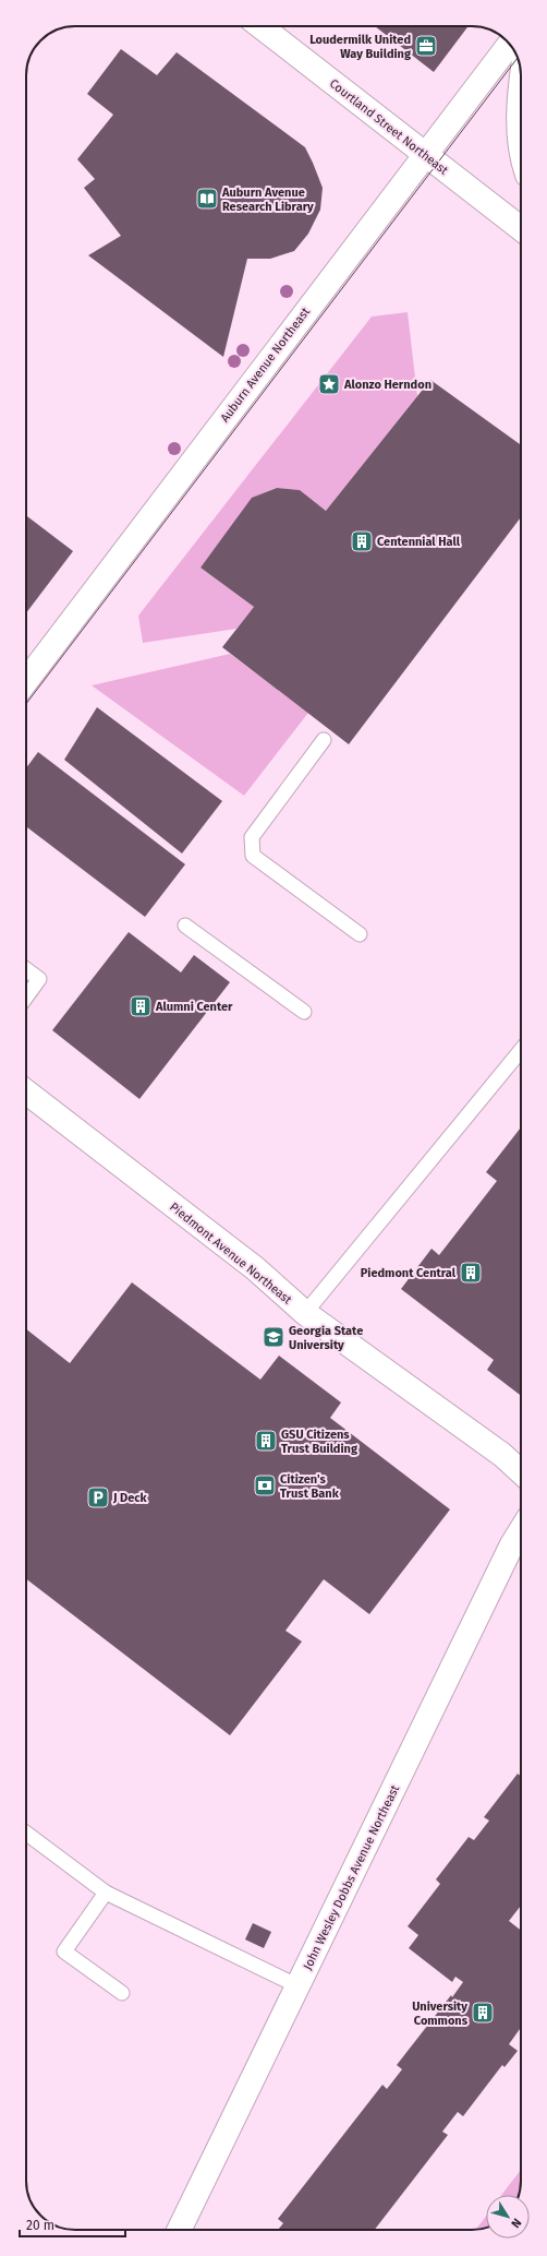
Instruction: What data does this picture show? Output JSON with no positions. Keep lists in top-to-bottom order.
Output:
{
  "streets": {
    "street": [
      "Courtland Street Northeast",
      "Auburn Avenue Northeast",
      "Piedmont Avenue Northeast",
      "John Wesley Dobbs Avenue Northeast"
    ]
  },
  "crossings": [
    ["Courtland Street Northeast", "Auburn Avenue Northeast"]
  ],
  "places": {
    "office": ["Loudermilk United Way Building"],
    "library": ["Auburn Avenue Research Library"],
    "place": ["Alonzo Herndon"],
    "building": [
      "Centennial Hall",
      "Alumni Center",
      "Piedmont Central",
      "GSU Citizens Trust Building",
      "University Commons"
    ],
    "school or university": ["Georgia State University"],
    "bank": ["Citizen's Trust Bank"],
    "parking": ["J Deck"]
  },
  "scale_bar": "20 m",
  "north": "bottom right"
}
